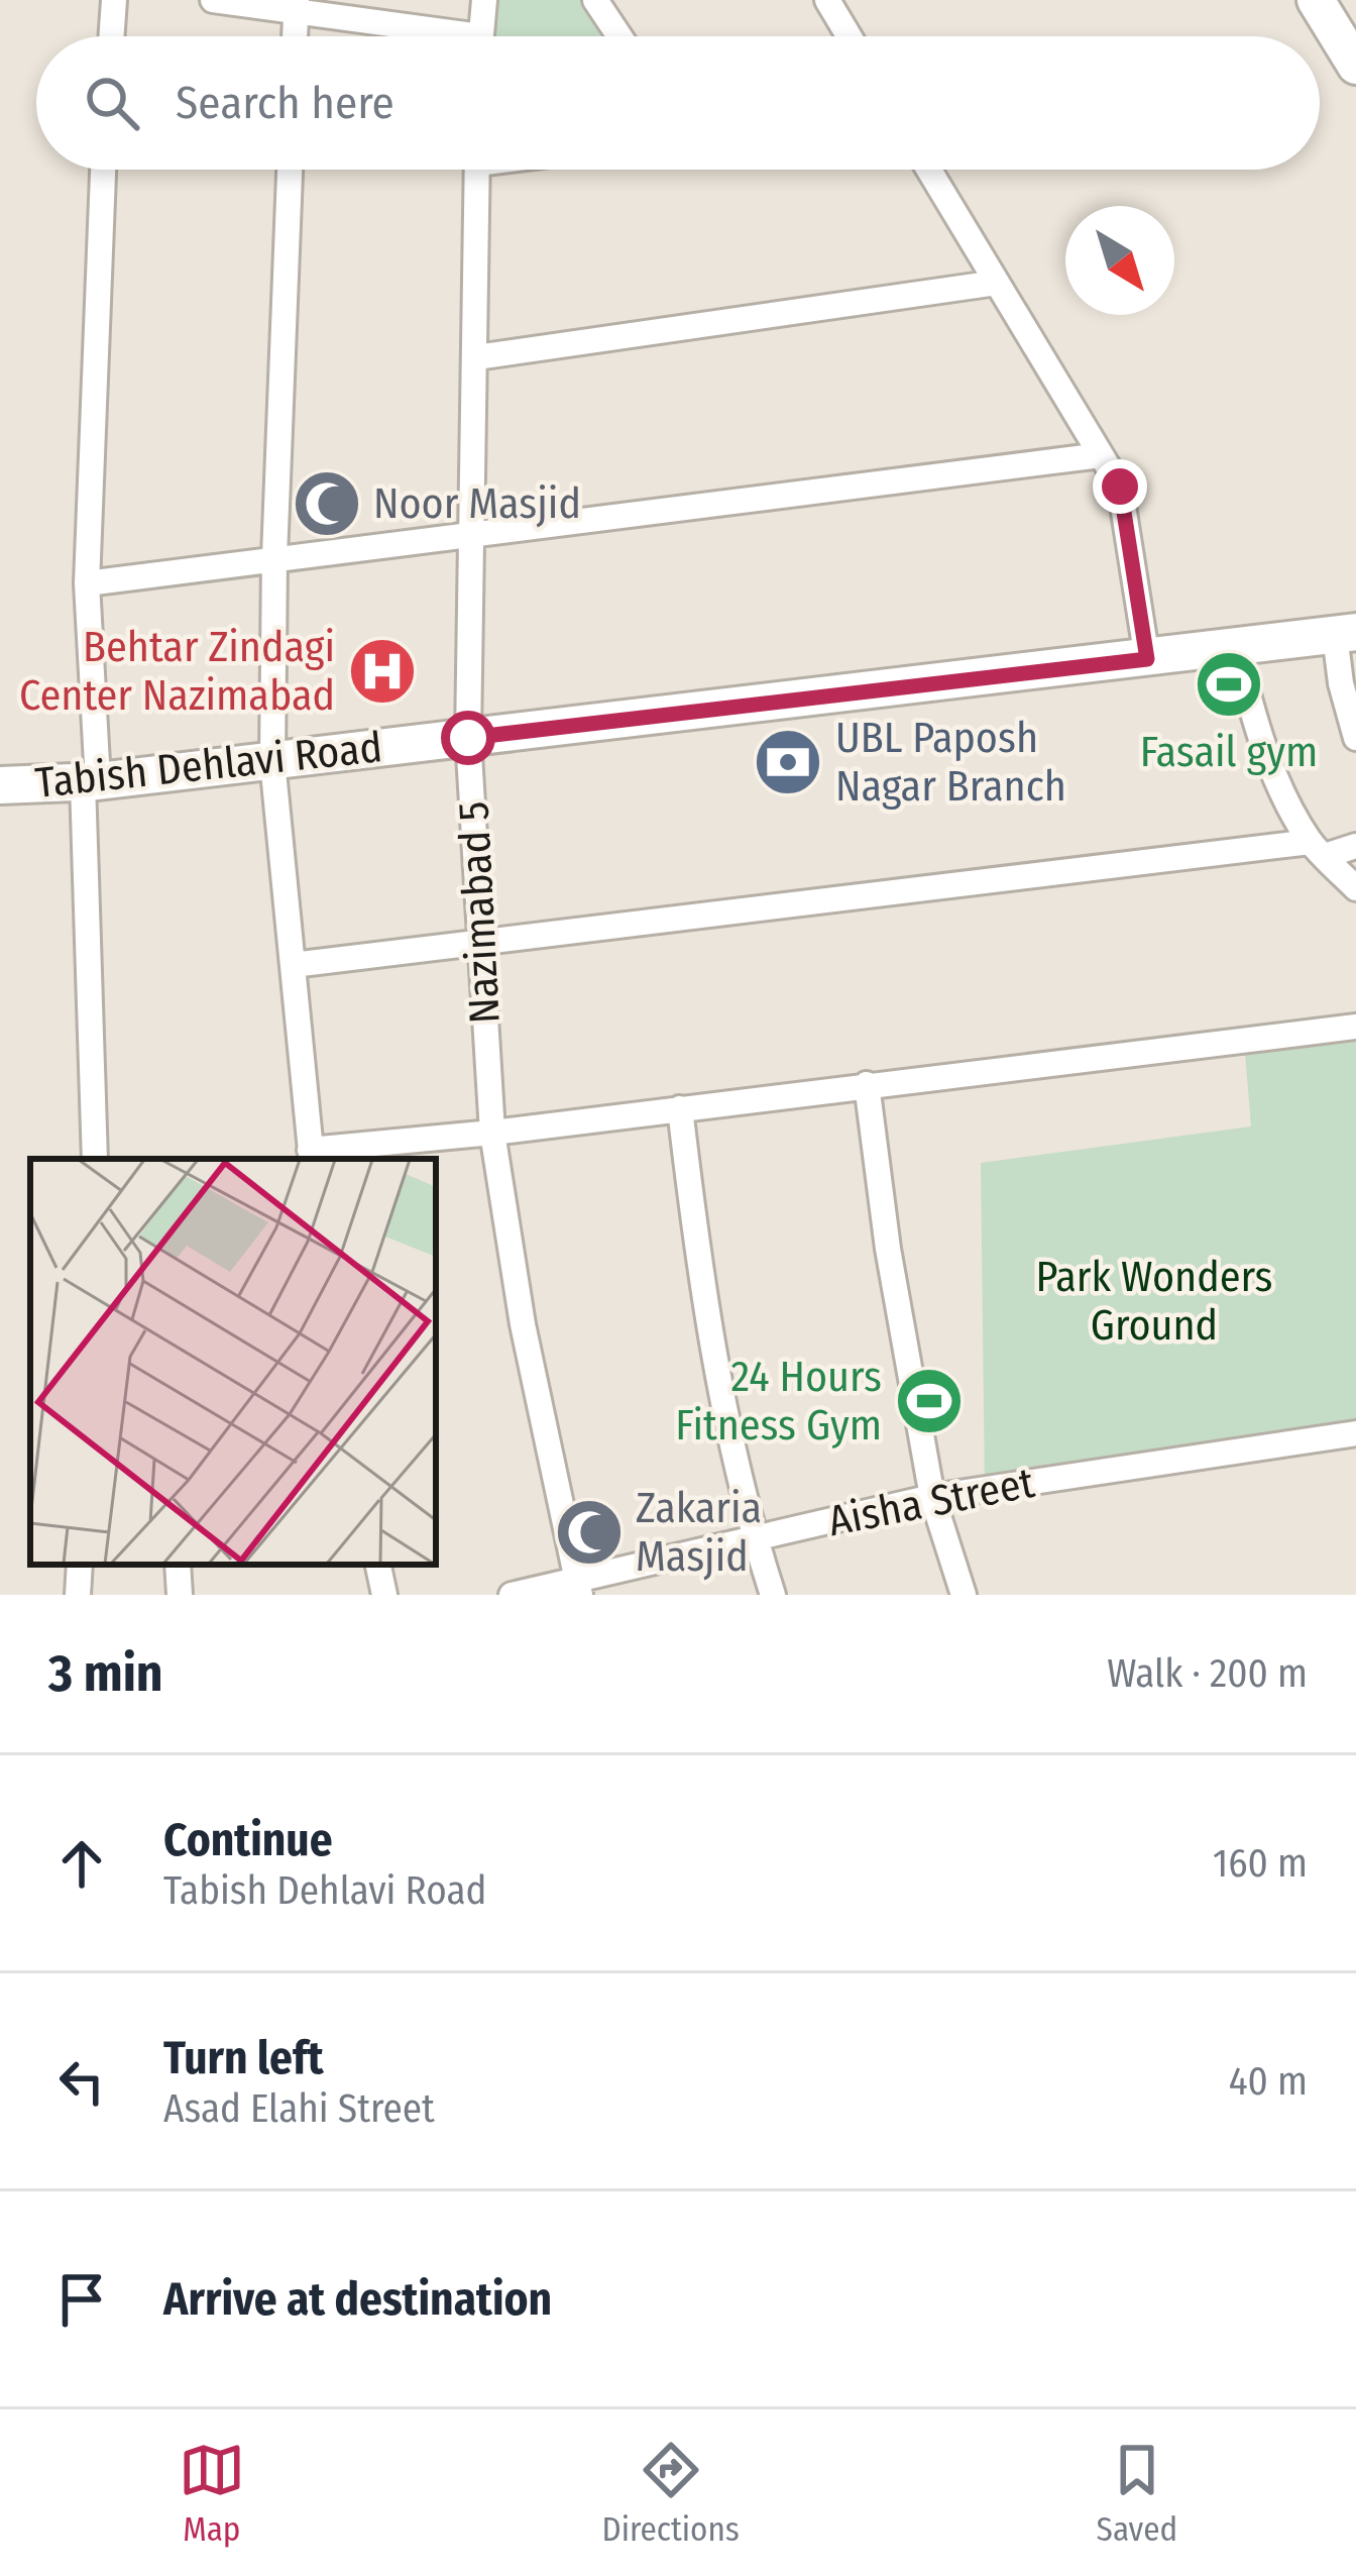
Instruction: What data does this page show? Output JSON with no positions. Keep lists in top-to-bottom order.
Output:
{
  "streets": {
    "main road": ["Tabish Dehlavi Road"],
    "street": ["Nazimabad 5", "Aisha Street"]
  },
  "crossings": [
    ["Tabish Dehlavi Road", "Nazimabad 5"],
    ["Nazimabad 5", "Aisha Street"]
  ],
  "parks": ["Park Wonders Ground"],
  "places": {
    "mosque": ["Noor Masjid", "Zakaria Masjid"],
    "hospital": ["Behtar Zindagi Center Nazimabad"],
    "sports": ["Fasail gym", "24 Hours Fitness Gym"],
    "bank": ["UBL Paposh Nagar Branch"]
  },
  "north": "bottom right",
  "page": {
    "search": "Search here",
    "heading": ["3 min", "Walk · 200 m"],
    "list": [
      ["Continue", "Tabish Dehlavi Road", "160 m"],
      ["Turn left", "Asad Elahi Street", "40 m"],
      "Arrive at destination"
    ],
    "nav": ["Map", "Directions", "Saved"]
  }
}
